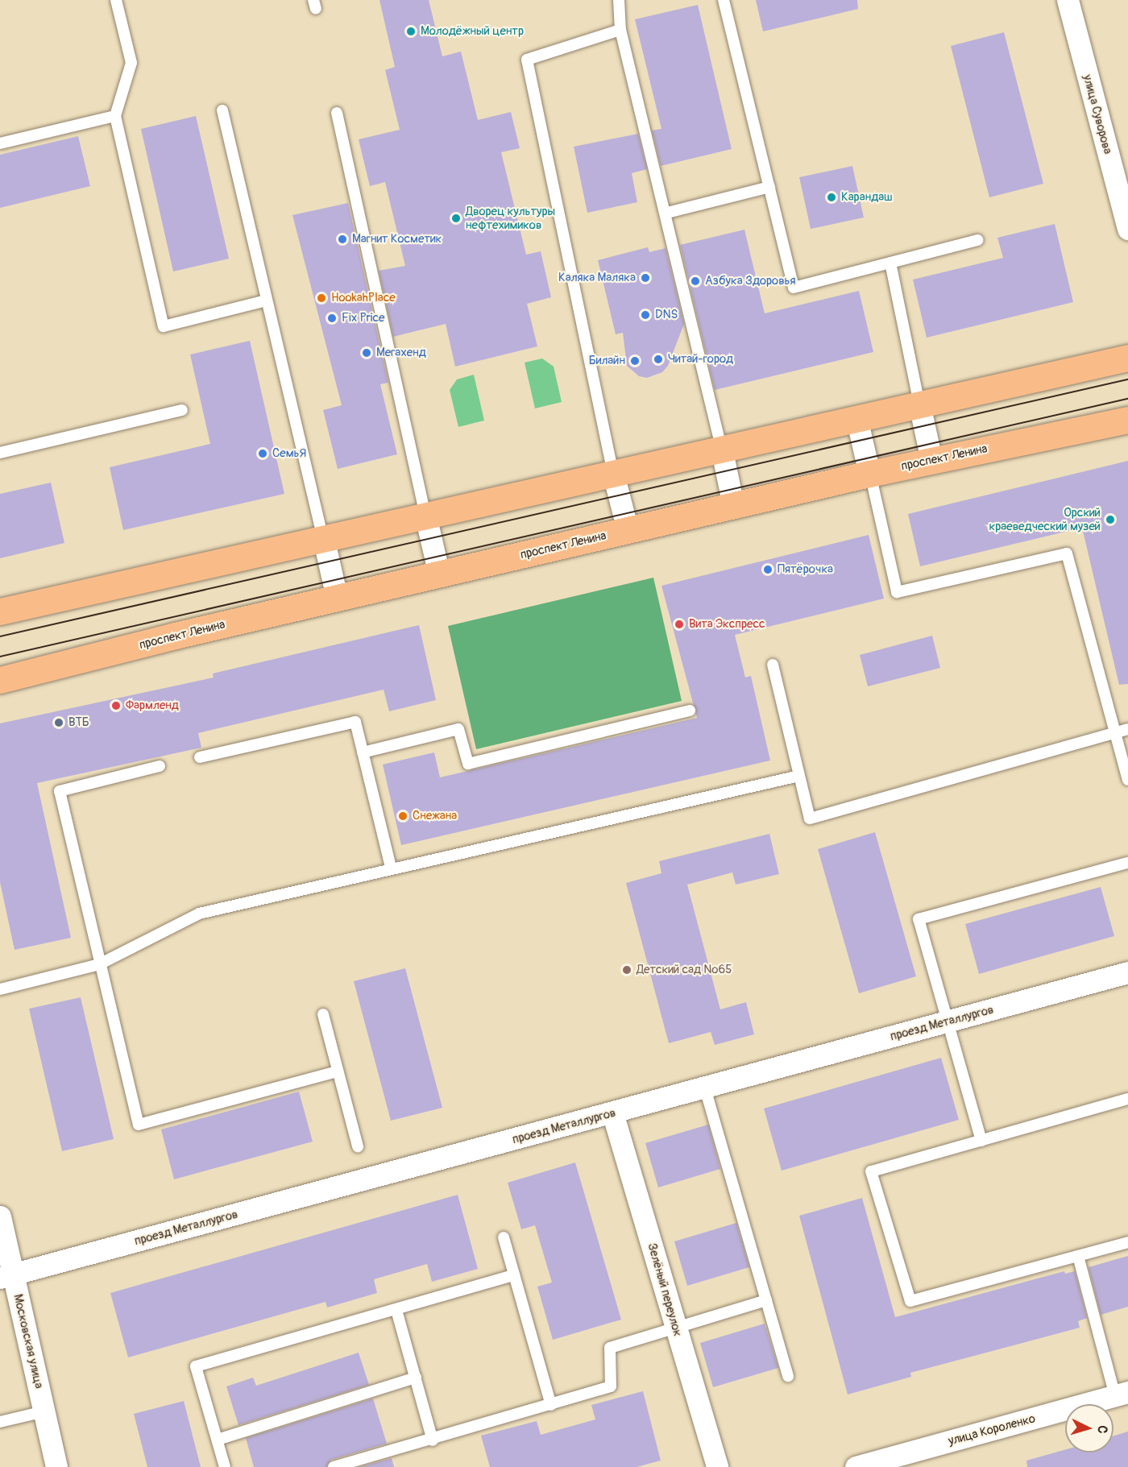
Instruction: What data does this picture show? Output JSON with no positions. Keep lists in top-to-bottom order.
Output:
{
  "streets": {
    "main road": ["проспект Ленина"],
    "street": [
      "улица Суворова",
      "проезд Металлургов",
      "Зелёный переулок",
      "Московская улица",
      "улица Короленко"
    ]
  },
  "crossings": [
    ["проезд Металлургов", "Зелёный переулок"],
    ["проезд Металлургов", "Московская улица"]
  ],
  "places": [
    "Молодёжный центр",
    "Карандаш",
    "Дворец культуры нефтехимиков",
    "Магнит Косметик",
    "Каляка Маляка",
    "Азбука Здоровья",
    "HookahPlace",
    "DNS",
    "Fix Price",
    "Мегахенд",
    "Читай-город",
    "Билайн",
    "СемьЯ",
    "Орский краеведческий музей",
    "Пятёрочка",
    "Вита Экспресс",
    "Фармленд",
    "ВТБ",
    "Снежана",
    "Детский сад №65"
  ],
  "north": "right"
}
